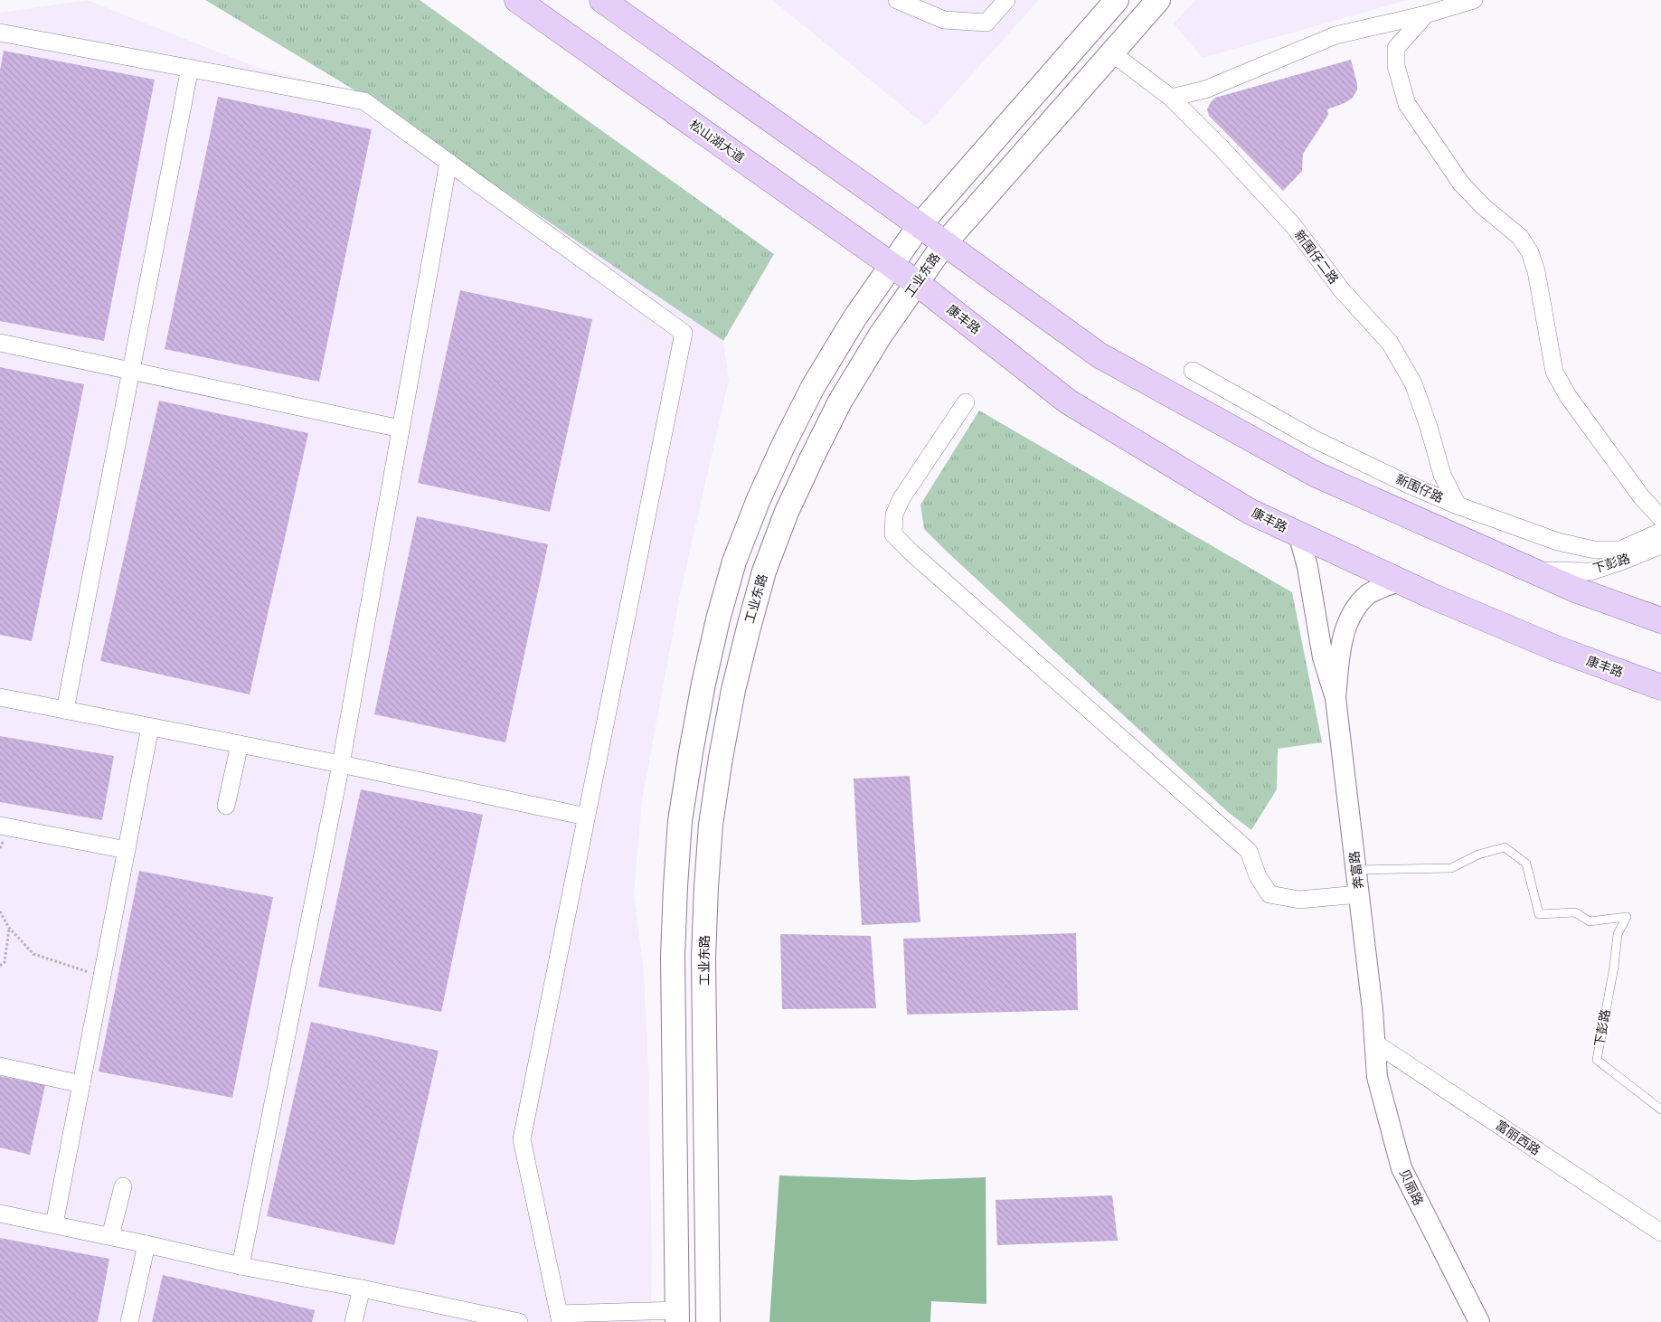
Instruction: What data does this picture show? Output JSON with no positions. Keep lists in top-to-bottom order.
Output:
{
  "streets": {
    "main road": ["松山湖大道", "工业东路", "康丰路"],
    "street": [
      "新围仔二路",
      "新围仔路",
      "下彭路",
      "奔富路",
      "富丽西路",
      "贝丽路"
    ]
  },
  "crossings": [
    ["松山湖大道", "工业东路"],
    ["松山湖大道", "康丰路"],
    ["新围仔二路", "工业东路"],
    ["新围仔二路", "新围仔路"],
    ["工业东路", "康丰路"],
    ["下彭路", "奔富路"],
    ["奔富路", "富丽西路"],
    ["奔富路", "贝丽路"],
    ["富丽西路", "贝丽路"]
  ]
}
